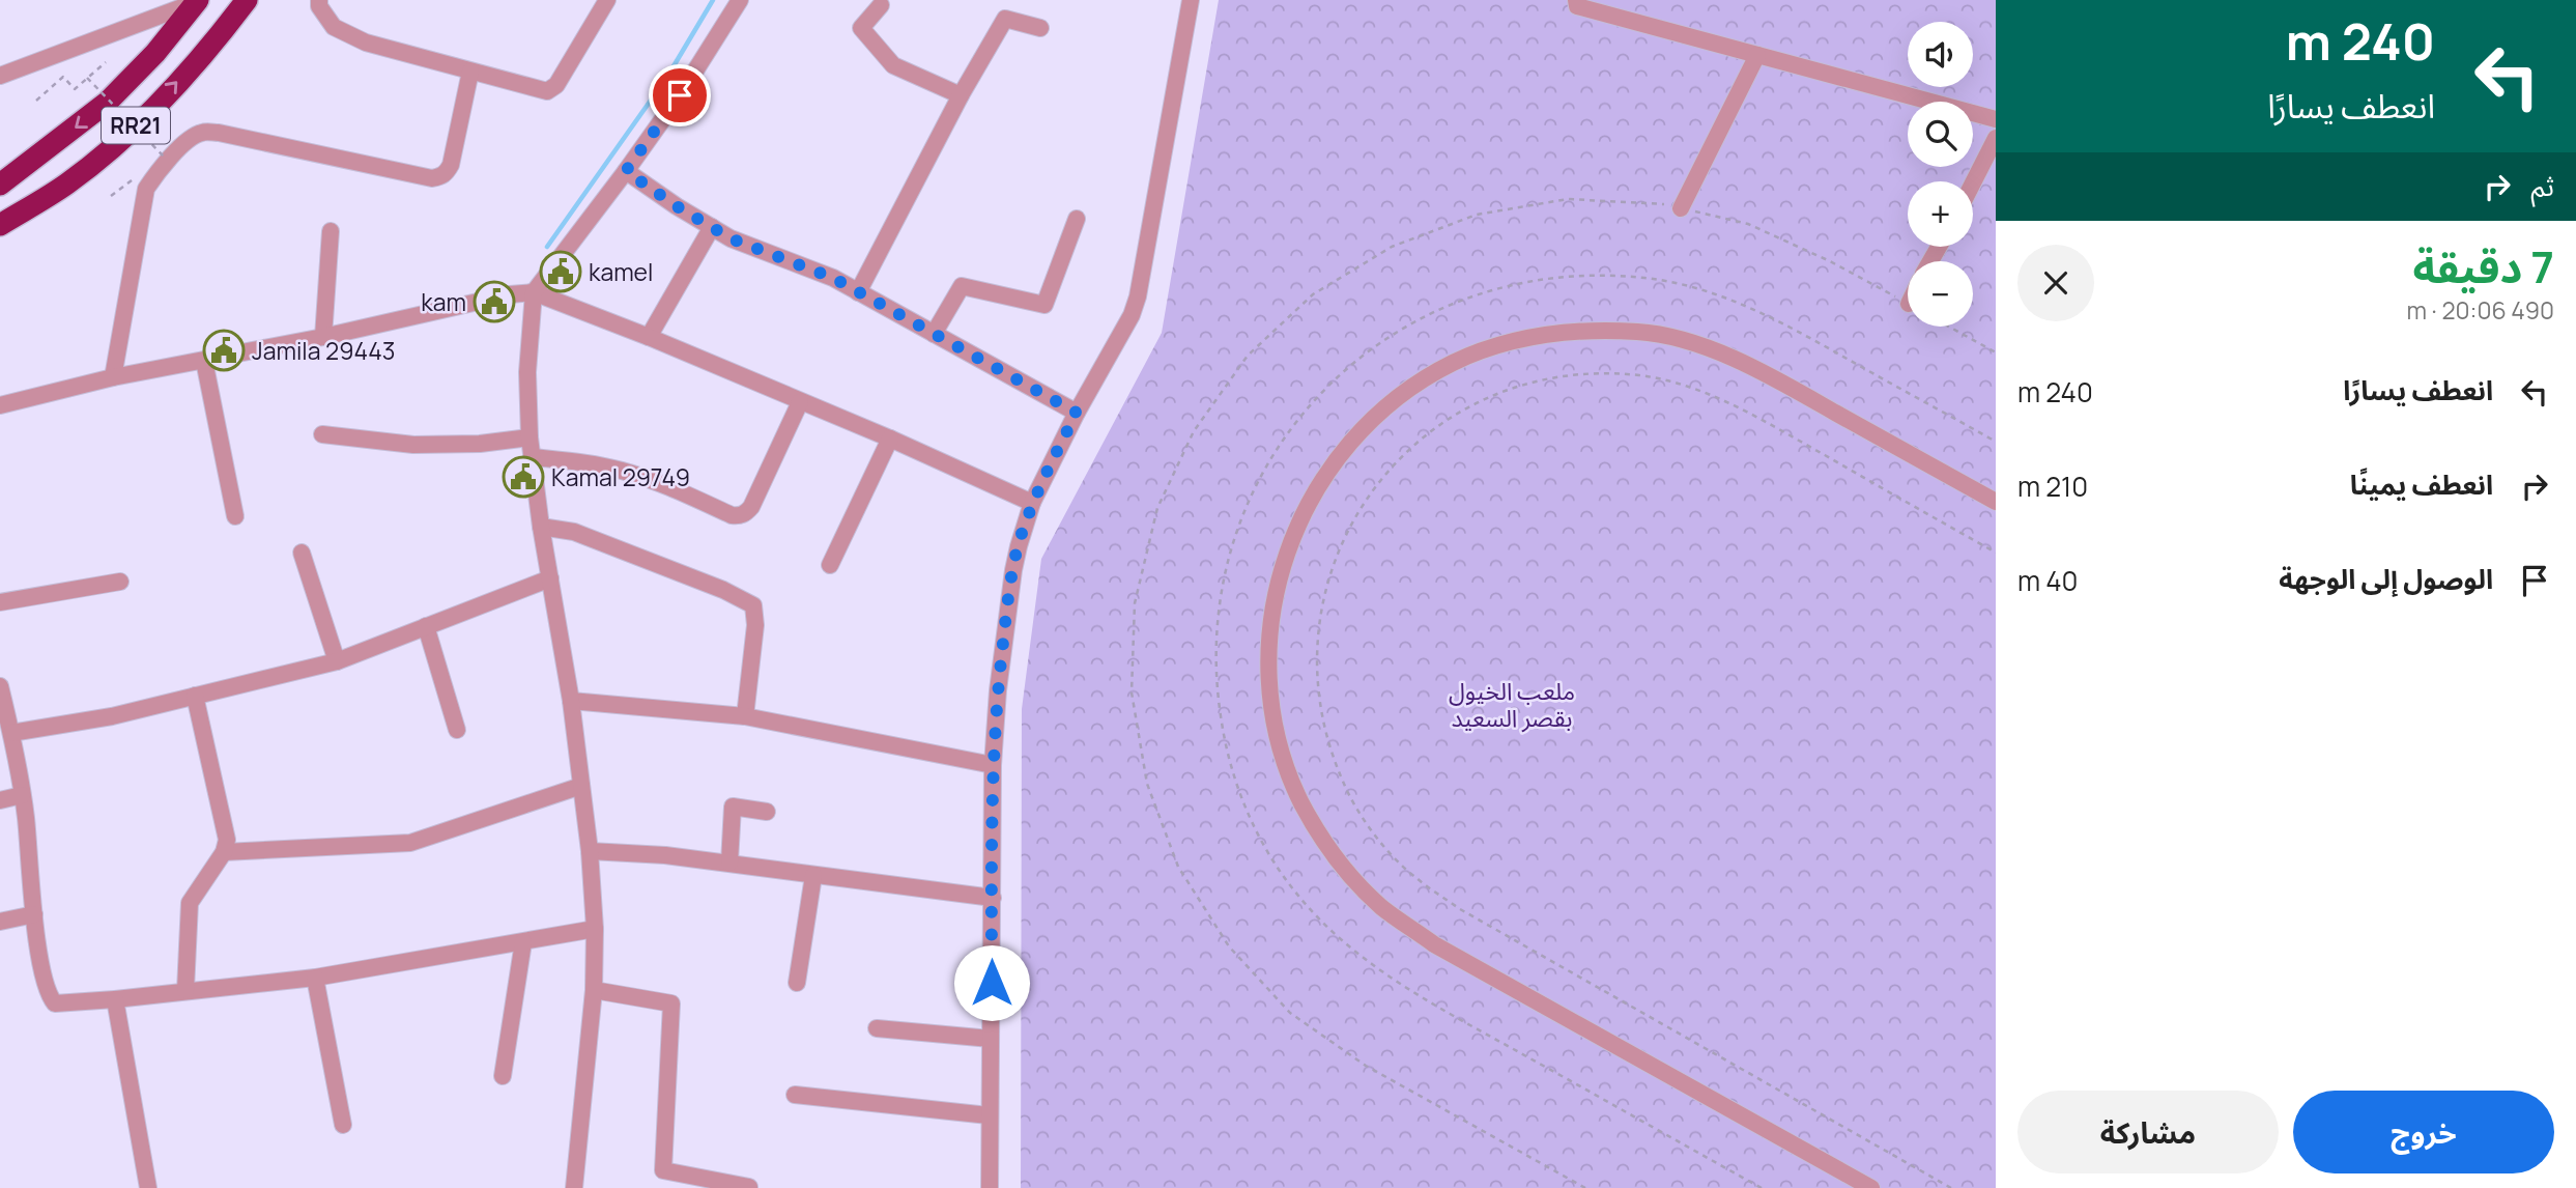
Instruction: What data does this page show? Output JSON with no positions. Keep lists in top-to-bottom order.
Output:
{
  "streets": {
    "highway": ["RR21"]
  },
  "parks": ["ملعب الخيول بقصر السعيد"],
  "places": {
    "public building": [
      "kamel",
      "kam",
      "Jamila 29443",
      "Kamal 29749"
    ]
  },
  "page": {
    "turn": ["240 m", "انعطف يسارًا"],
    "map_buttons": ["+", "−"],
    "then": "ثم",
    "heading": ["7 دقيقة", "490 m · 20:06"],
    "list": [
      {
        "name": "انعطف يسارًا",
        "value": "240 m"
      },
      {
        "name": "انعطف يمينًا",
        "value": "210 m"
      },
      {
        "name": "الوصول إلى الوجهة",
        "value": "40 m"
      }
    ],
    "buttons": ["خروج", "مشاركة"]
  }
}
